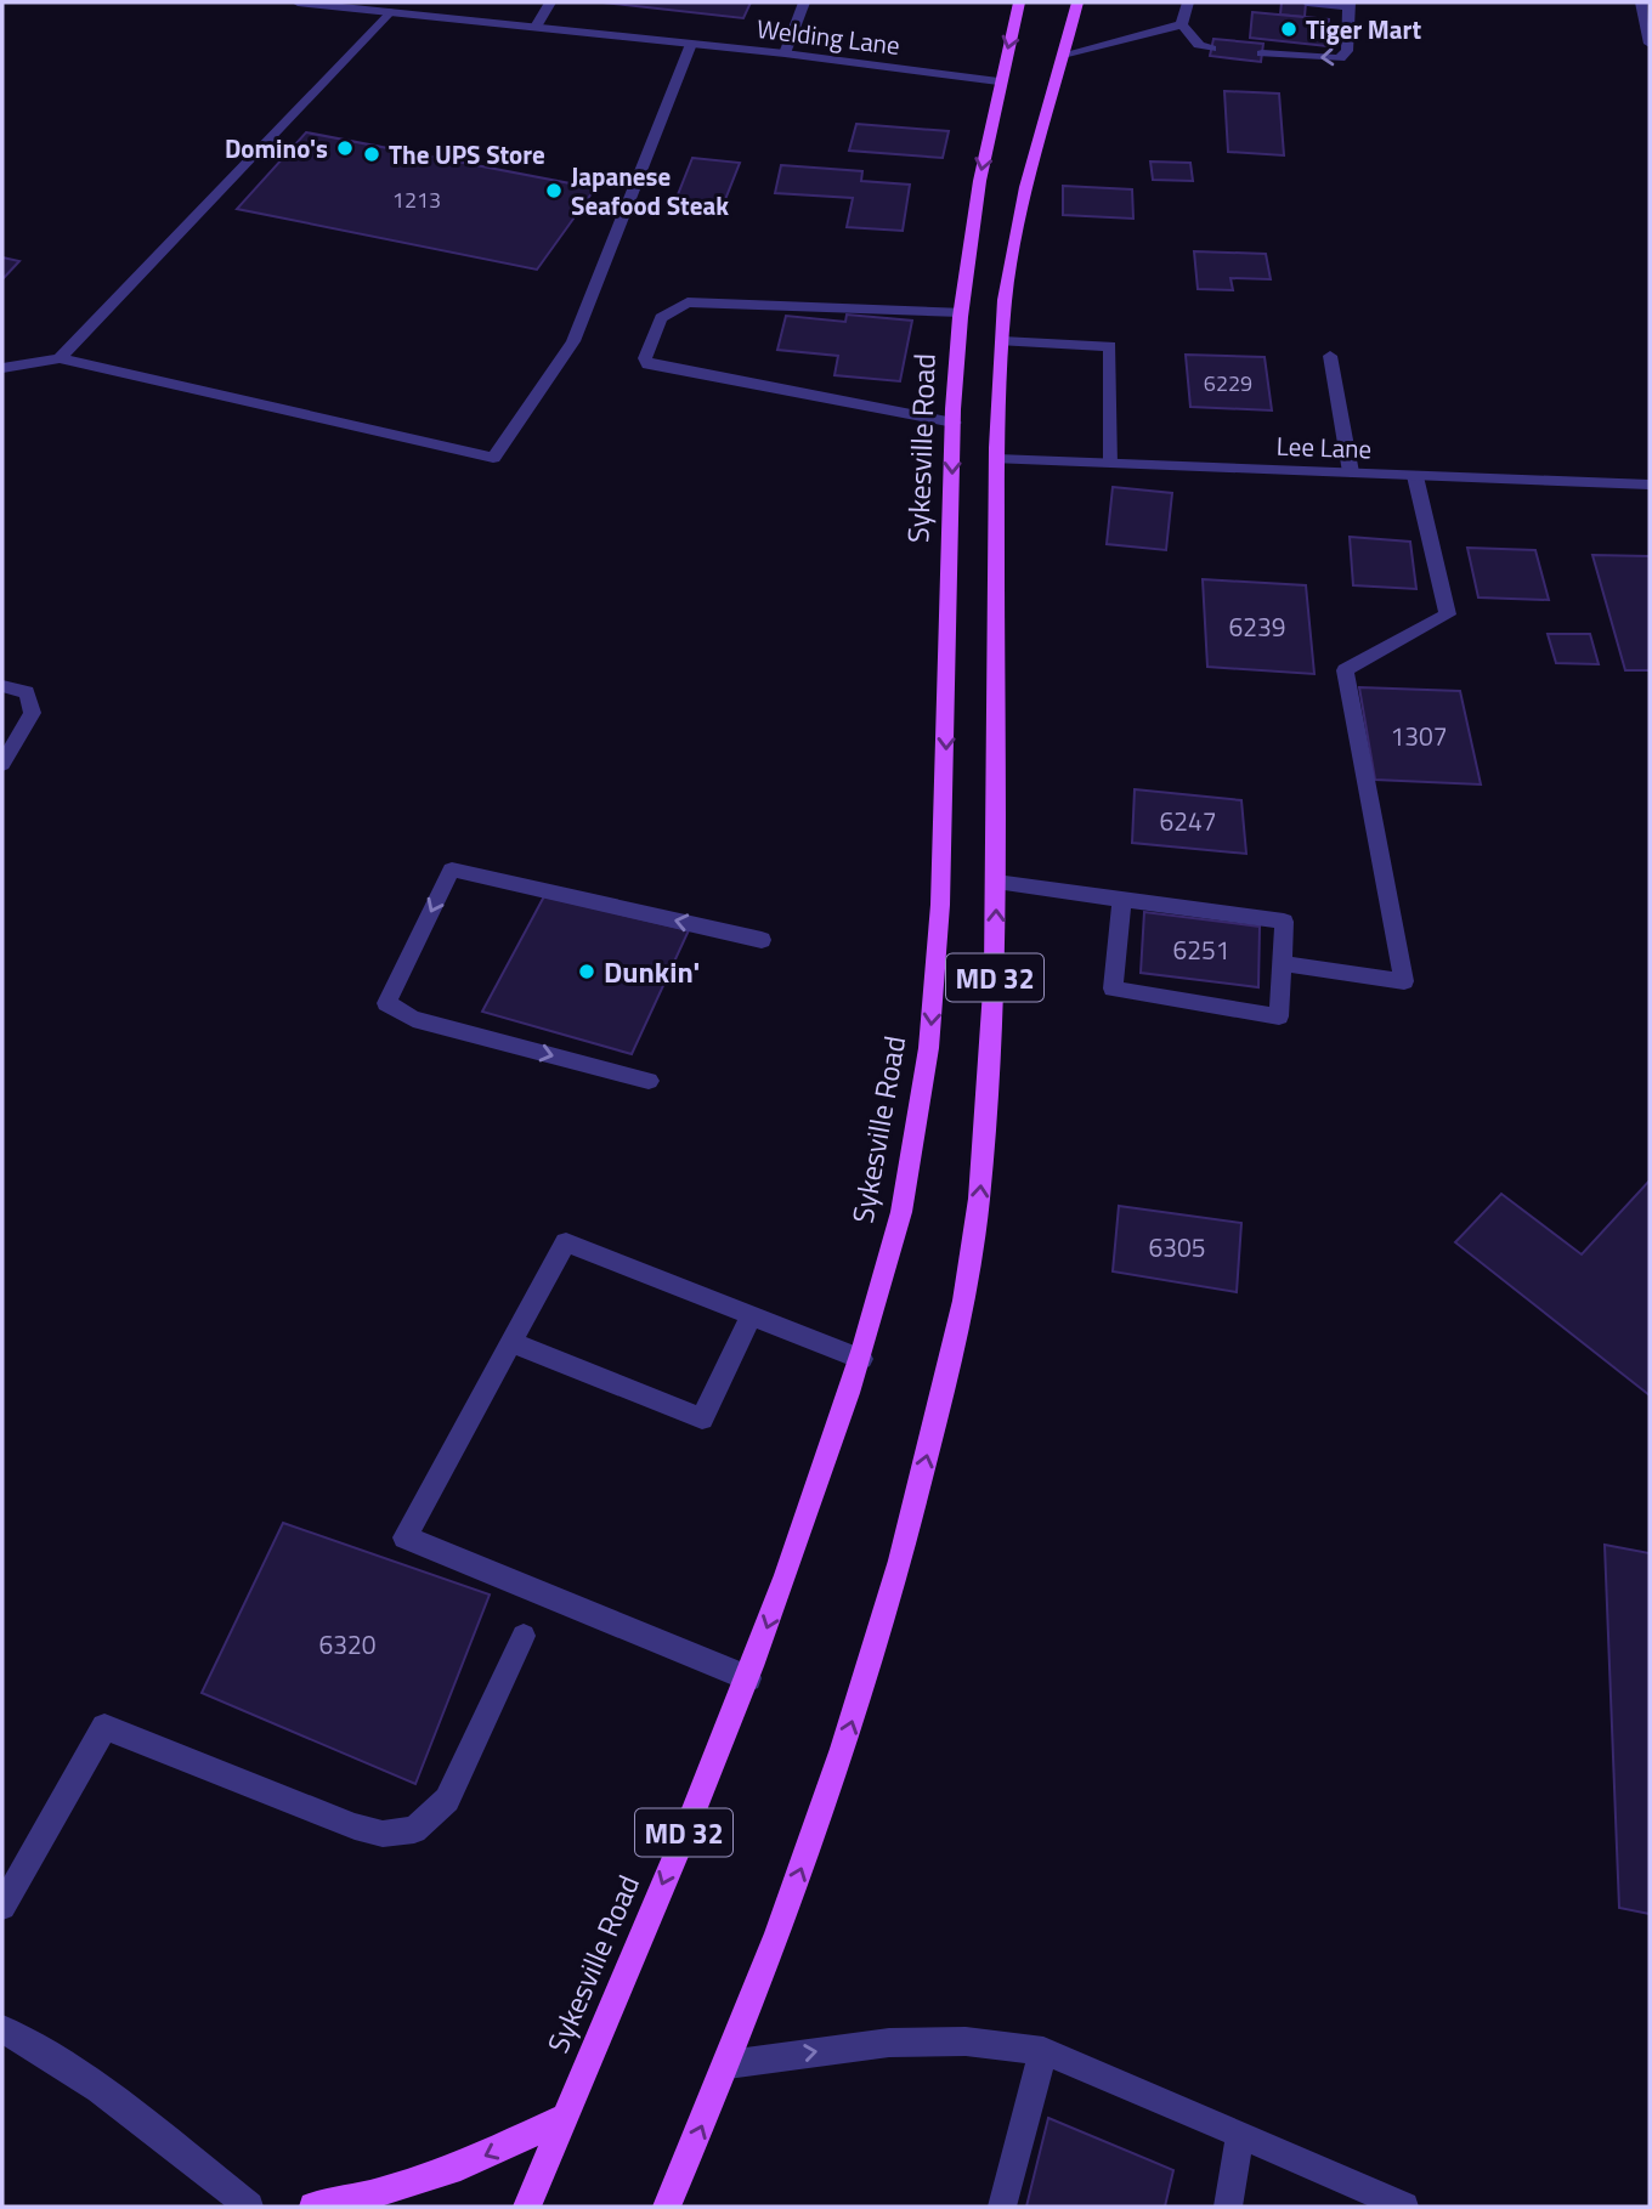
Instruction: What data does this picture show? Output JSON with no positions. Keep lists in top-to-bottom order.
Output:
{
  "streets": {
    "main road": ["Sykesville Road", "MD 32"],
    "street": ["Welding Lane", "Lee Lane"]
  },
  "crossings": [
    ["Welding Lane", "Sykesville Road"],
    ["Lee Lane", "MD 32"]
  ],
  "places": [
    "Tiger Mart",
    "Domino's",
    "The UPS Store",
    "Japanese Seafood Steak",
    "Dunkin'"
  ],
  "house_numbers": [
    "1213",
    "6229",
    "6239",
    "1307",
    "6247",
    "6251",
    "6305",
    "6320"
  ]
}
